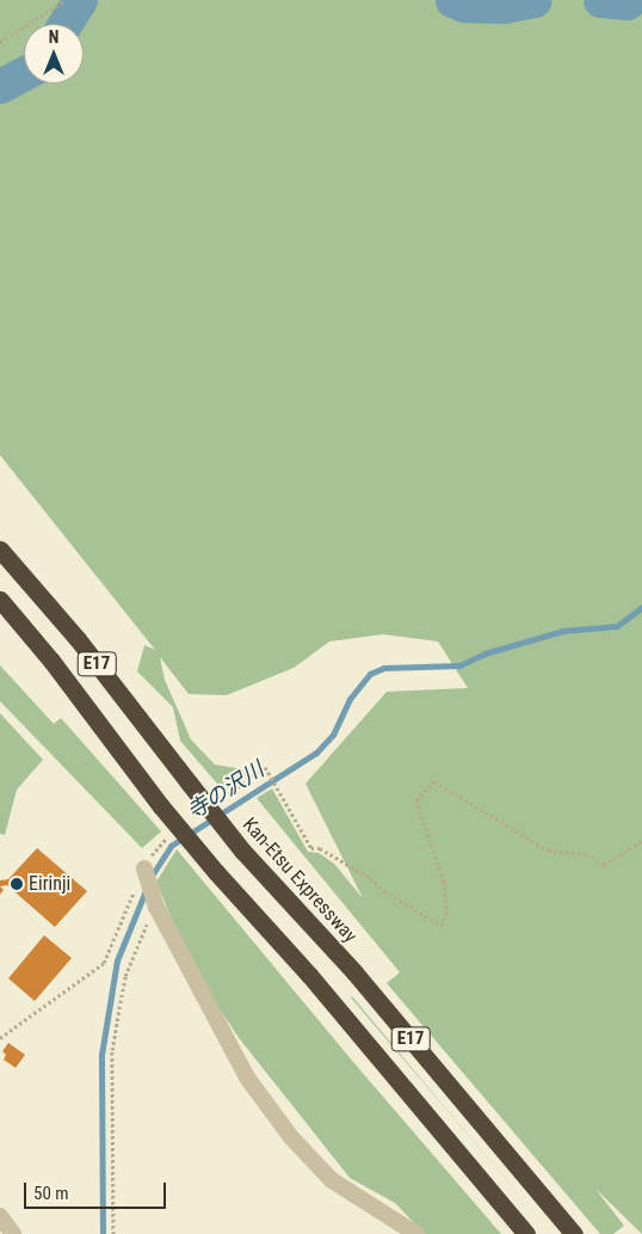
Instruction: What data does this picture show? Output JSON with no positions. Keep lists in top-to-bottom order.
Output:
{
  "streets": {
    "highway": ["E17", "Kan-Etsu Expressway"]
  },
  "water": ["寺の沢川"],
  "places": ["Eirinji"],
  "scale_bar": "50 m",
  "north": "top"
}
